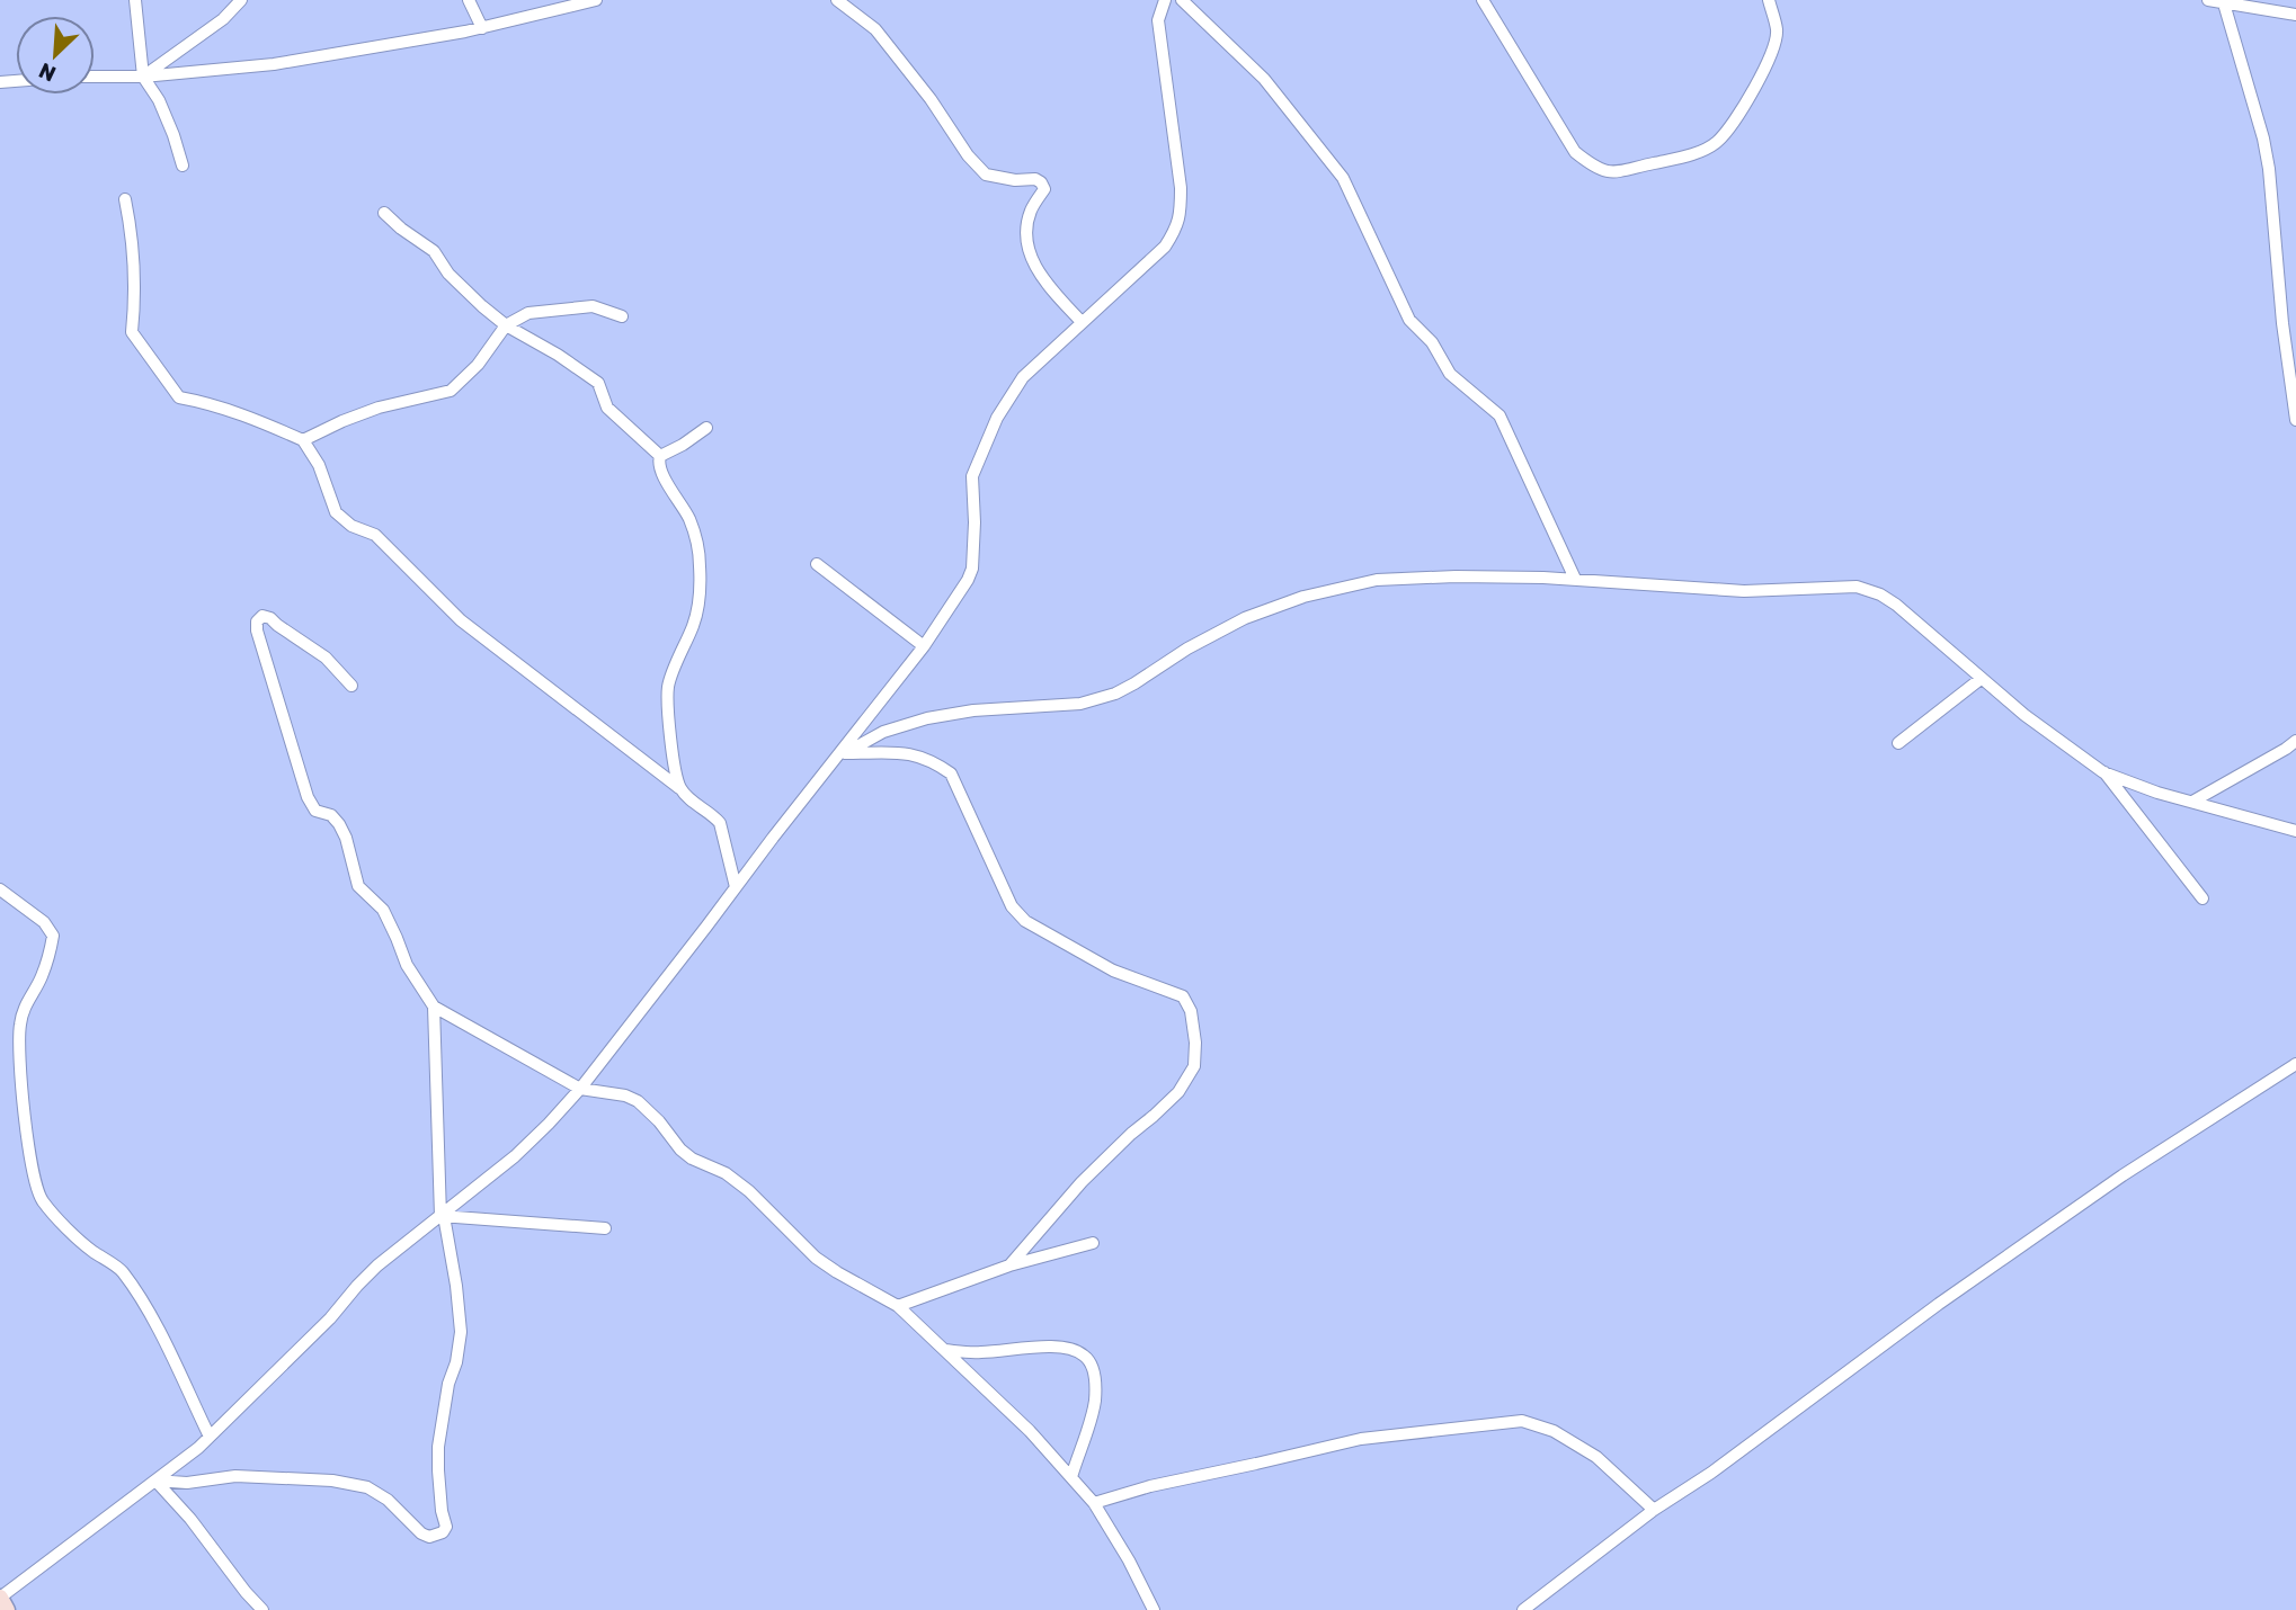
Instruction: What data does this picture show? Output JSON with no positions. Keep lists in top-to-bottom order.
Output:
{
  "north": "bottom left"
}
